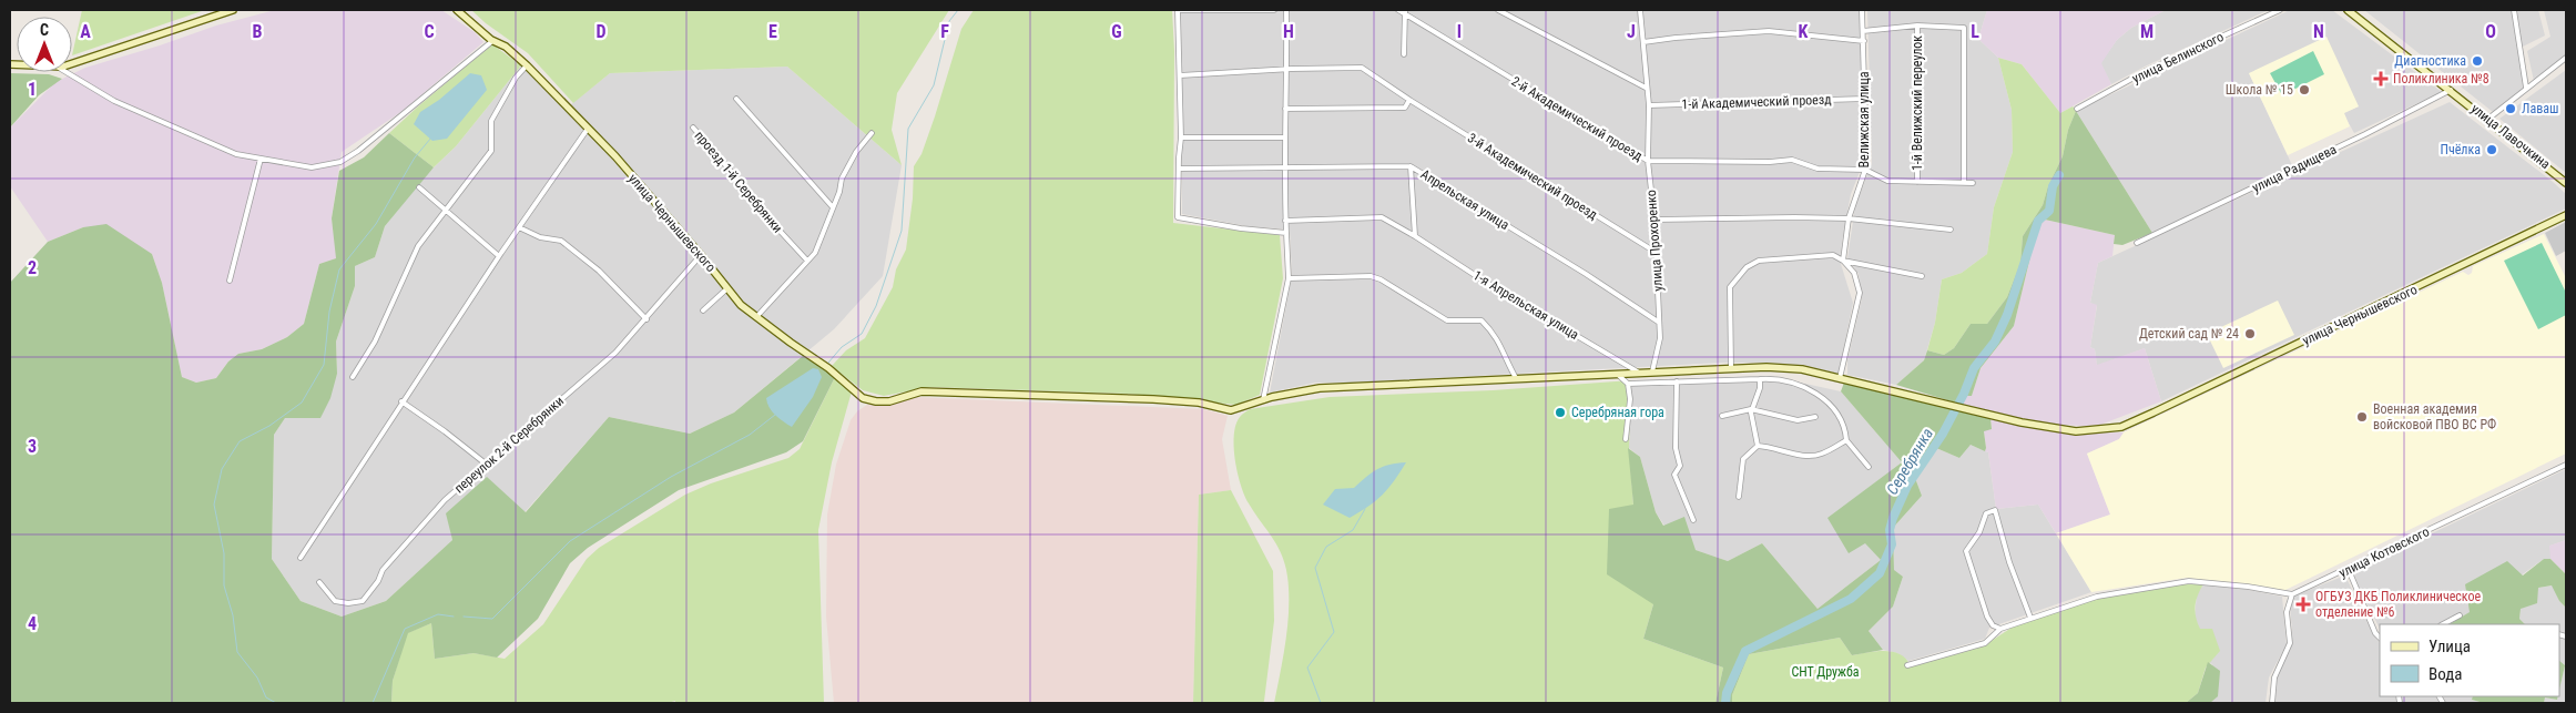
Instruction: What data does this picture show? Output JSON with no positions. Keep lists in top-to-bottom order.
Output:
{
  "streets": {
    "street": [
      "улица Белинского",
      "1-й Академический проезд",
      "1-й Велижский переулок",
      "2-й Академический проезд",
      "Велижская улица",
      "улица Лавочкина",
      "улица Радищева",
      "3-й Академический проезд",
      "проезд 1-й Серебрянки",
      "Апрельская улица",
      "улица Чернышевского",
      "улица Прохоренко",
      "1-я Апрельская улица",
      "переулок 2-й Серебрянки",
      "улица Котовского"
    ]
  },
  "crossings": [
    ["1-й Академический проезд", "Велижская улица"],
    ["1-й Академический проезд", "улица Прохоренко"],
    ["2-й Академический проезд", "Велижская улица"],
    ["2-й Академический проезд", "улица Прохоренко"],
    ["улица Лавочкина", "улица Радищева"],
    ["3-й Академический проезд", "улица Прохоренко"],
    ["Апрельская улица", "улица Прохоренко"],
    ["улица Чернышевского", "улица Прохоренко"],
    ["улица Чернышевского", "1-я Апрельская улица"],
    ["улица Чернышевского", "переулок 2-й Серебрянки"]
  ],
  "water": ["Серебрянка"],
  "parks": ["СНТ Дружба"],
  "places": {
    "other": [
      "Диагностика",
      "Школа № 15",
      "Лаваш",
      "Пчёлка",
      "Детский сад № 24",
      "Серебряная гора",
      "Военная академия войсковой ПВО ВС РФ"
    ],
    "health": ["Поликлиника №8", "ОГБУЗ ДКБ Поликлиническое отделение №6"]
  },
  "legend": ["Улица", "Вода"],
  "north": "top",
  "grid": {
    "columns": [
      "A",
      "B",
      "C",
      "D",
      "E",
      "F",
      "G",
      "H",
      "I",
      "J",
      "K",
      "L",
      "M",
      "N",
      "O"
    ],
    "rows": [
      "1",
      "2",
      "3",
      "4"
    ]
  }
}
